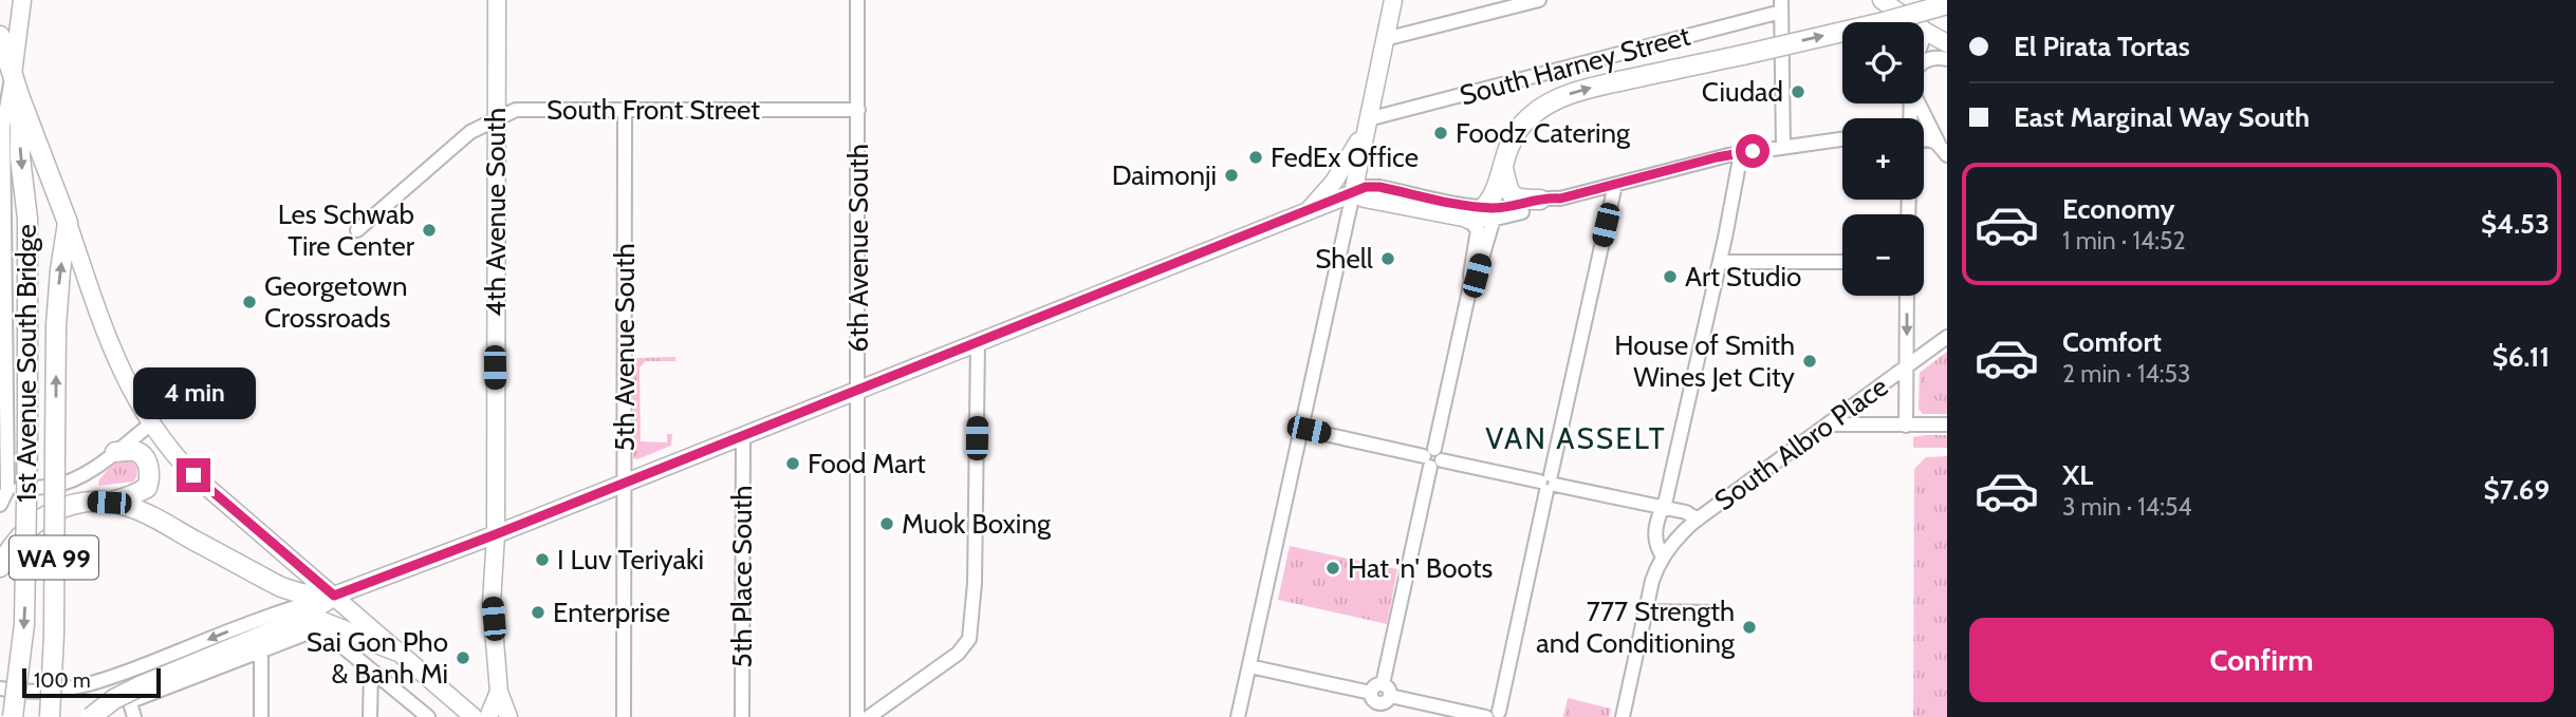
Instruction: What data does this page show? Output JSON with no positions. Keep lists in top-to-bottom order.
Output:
{
  "streets": {
    "highway": ["1st Avenue South Bridge", "WA 99"],
    "main road": ["4th Avenue South"],
    "street": [
      "South Harney Street",
      "South Front Street",
      "6th Avenue South",
      "5th Avenue South",
      "South Albro Place",
      "5th Place South"
    ]
  },
  "crossings": [
    ["South Front Street", "4th Avenue South"],
    ["South Front Street", "6th Avenue South"],
    ["South Front Street", "5th Avenue South"],
    ["1st Avenue South Bridge", "WA 99"]
  ],
  "districts": ["VAN ASSELT"],
  "places": [
    "Ciudad",
    "Foodz Catering",
    "FedEx Office",
    "Daimonji",
    "Les Schwab Tire Center",
    "Shell",
    "Art Studio",
    "Georgetown Crossroads",
    "House of Smith Wines Jet City",
    "Food Mart",
    "Muok Boxing",
    "I Luv Teriyaki",
    "Hat 'n' Boots",
    "Enterprise",
    "777 Strength and Conditioning",
    "Sai Gon Pho & Banh Mi"
  ],
  "scale_bar": "100 m",
  "page": {
    "banner": ["El Pirata Tortas", "East Marginal Way South"],
    "map_buttons": ["+", "−"],
    "list": [
      {
        "name": "Economy",
        "note": "1 min · 14:52",
        "value": "$4.53"
      },
      {
        "name": "Comfort",
        "note": "2 min · 14:53",
        "value": "$6.11"
      },
      {
        "name": "XL",
        "note": "3 min · 14:54",
        "value": "$7.69"
      }
    ],
    "bubble": "4 min",
    "buttons": "Confirm",
    "scale": "100 m"
  }
}
